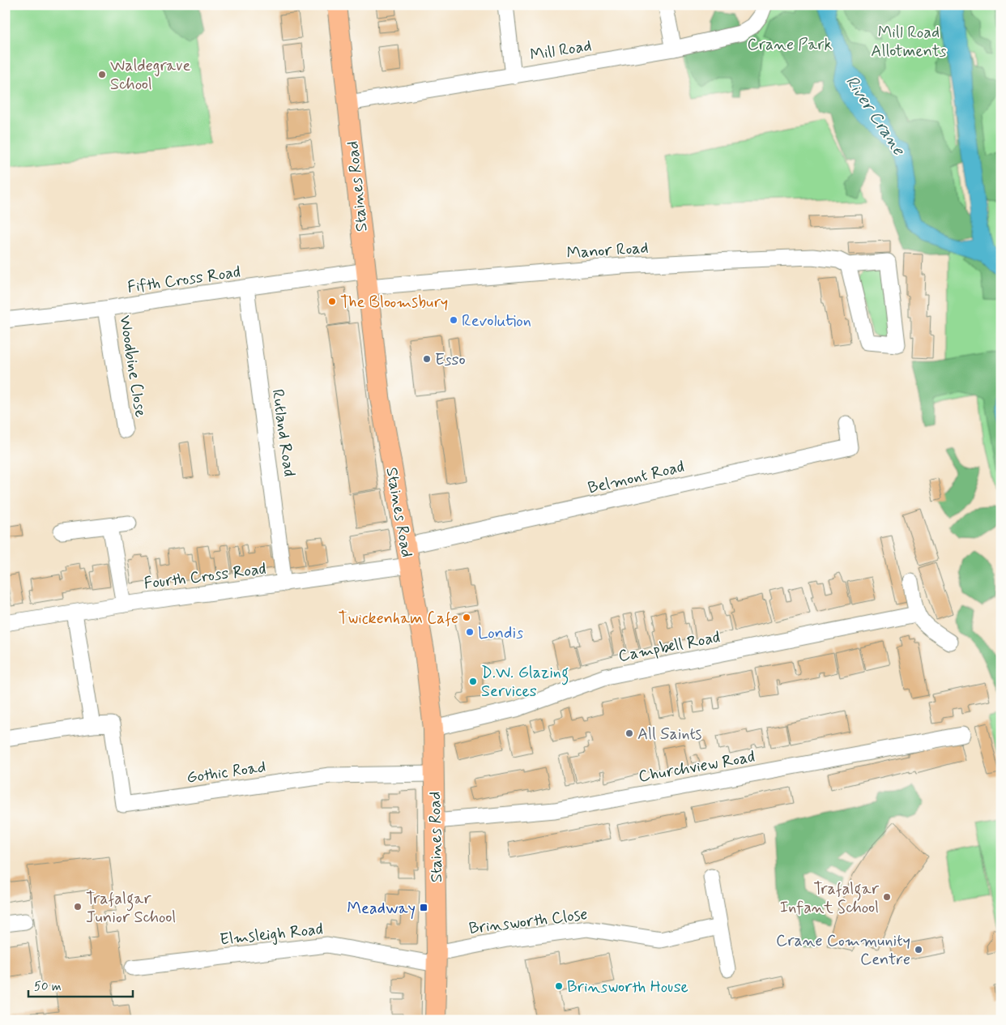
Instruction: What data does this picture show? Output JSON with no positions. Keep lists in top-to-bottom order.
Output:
{
  "streets": {
    "main road": ["Staines Road"],
    "street": [
      "Mill Road",
      "Manor Road",
      "Fifth Cross Road",
      "Woodbine Close",
      "Rutland Road",
      "Belmont Road",
      "Fourth Cross Road",
      "Campbell Road",
      "Churchview Road",
      "Gothic Road",
      "Brinsworth Close",
      "Elmsleigh Road"
    ]
  },
  "crossings": [
    ["Mill Road", "Staines Road"],
    ["Staines Road", "Manor Road"],
    ["Staines Road", "Fifth Cross Road"],
    ["Staines Road", "Belmont Road"],
    ["Staines Road", "Fourth Cross Road"],
    ["Staines Road", "Campbell Road"],
    ["Staines Road", "Churchview Road"],
    ["Staines Road", "Gothic Road"],
    ["Staines Road", "Brinsworth Close"],
    ["Staines Road", "Elmsleigh Road"],
    ["Manor Road", "Fifth Cross Road"],
    ["Fifth Cross Road", "Woodbine Close"],
    ["Fifth Cross Road", "Rutland Road"],
    ["Rutland Road", "Fourth Cross Road"],
    ["Brinsworth Close", "Elmsleigh Road"]
  ],
  "water": ["River Crane"],
  "parks": ["Mill Road Allotments", "Crane Park"],
  "places": {
    "other": [
      "Waldegrave School",
      "The Bloomsbury",
      "Revolution",
      "Esso",
      "Twickenham Cafe",
      "Londis",
      "D.W. Glazing Services",
      "All Saints",
      "Trafalgar Infant School",
      "Trafalgar Junior School",
      "Crane Community Centre",
      "Brinsworth House"
    ],
    "transit": ["Meadway"]
  },
  "scale_bar": "50 m"
}
